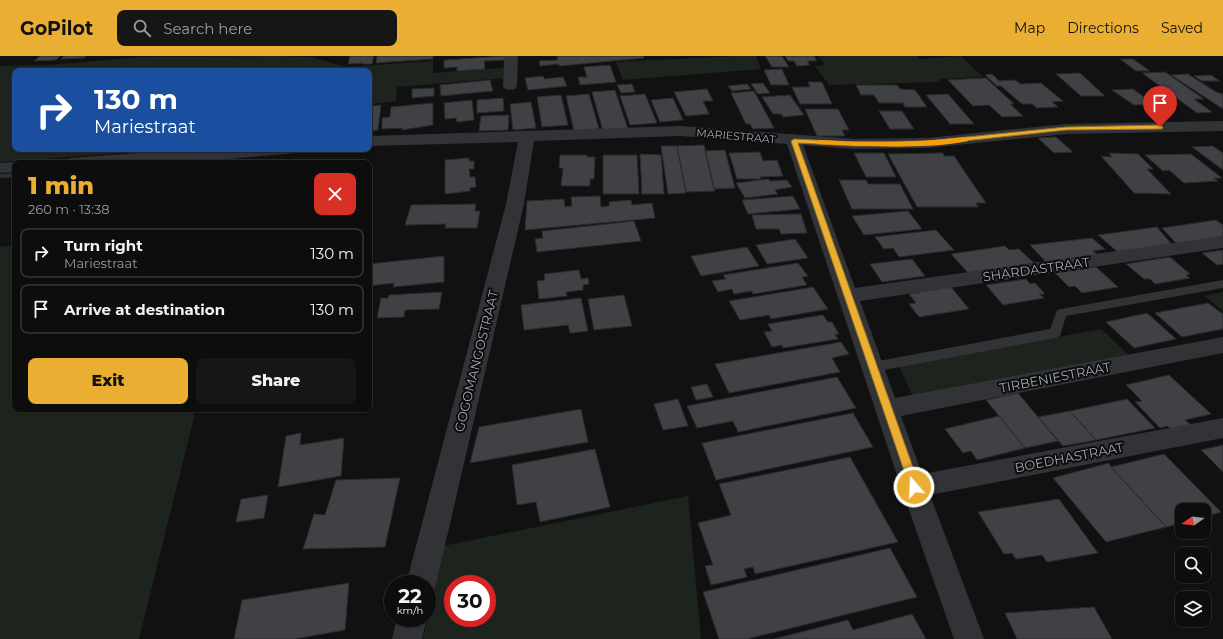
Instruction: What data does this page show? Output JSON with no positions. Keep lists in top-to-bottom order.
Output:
{
  "streets": {
    "street": [
      "MARIESTRAAT",
      "SHARDASTRAAT",
      "GOGOMANGOSTRAAT",
      "TIRBENIESTRAAT",
      "BOEDHASTRAAT"
    ]
  },
  "crossings": [
    ["MARIESTRAAT", "GOGOMANGOSTRAAT"]
  ],
  "north": "left",
  "page": {
    "header": "GoPilot",
    "search": "Search here",
    "nav": ["Map", "Directions", "Saved"],
    "turn": ["130 m", "Mariestraat"],
    "heading": ["1 min", "260 m · 13:38"],
    "list": [
      {
        "name": "Turn right",
        "note": "Mariestraat",
        "value": "130 m"
      },
      {
        "name": "Arrive at destination",
        "value": "130 m"
      }
    ],
    "buttons": ["Exit", "Share"],
    "speed": "22 km/h",
    "limit": "30"
  }
}
